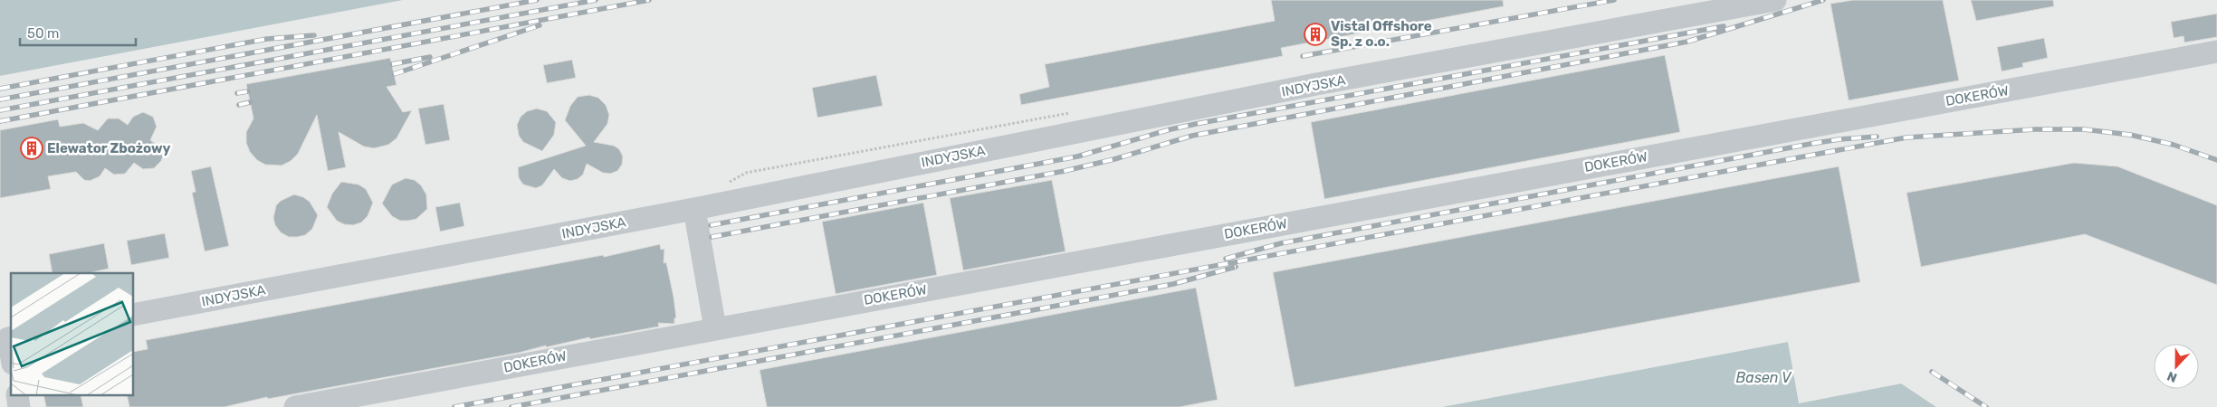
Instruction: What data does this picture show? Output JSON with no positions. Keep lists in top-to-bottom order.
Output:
{
  "streets": {
    "lane": ["INDYJSKA", "DOKERÓW"]
  },
  "water": ["Basen V"],
  "places": {
    "building": ["Vistal Offshore Sp. z o.o.", "Elewator Zbożowy"]
  },
  "scale_bar": "50 m",
  "north": "bottom"
}
